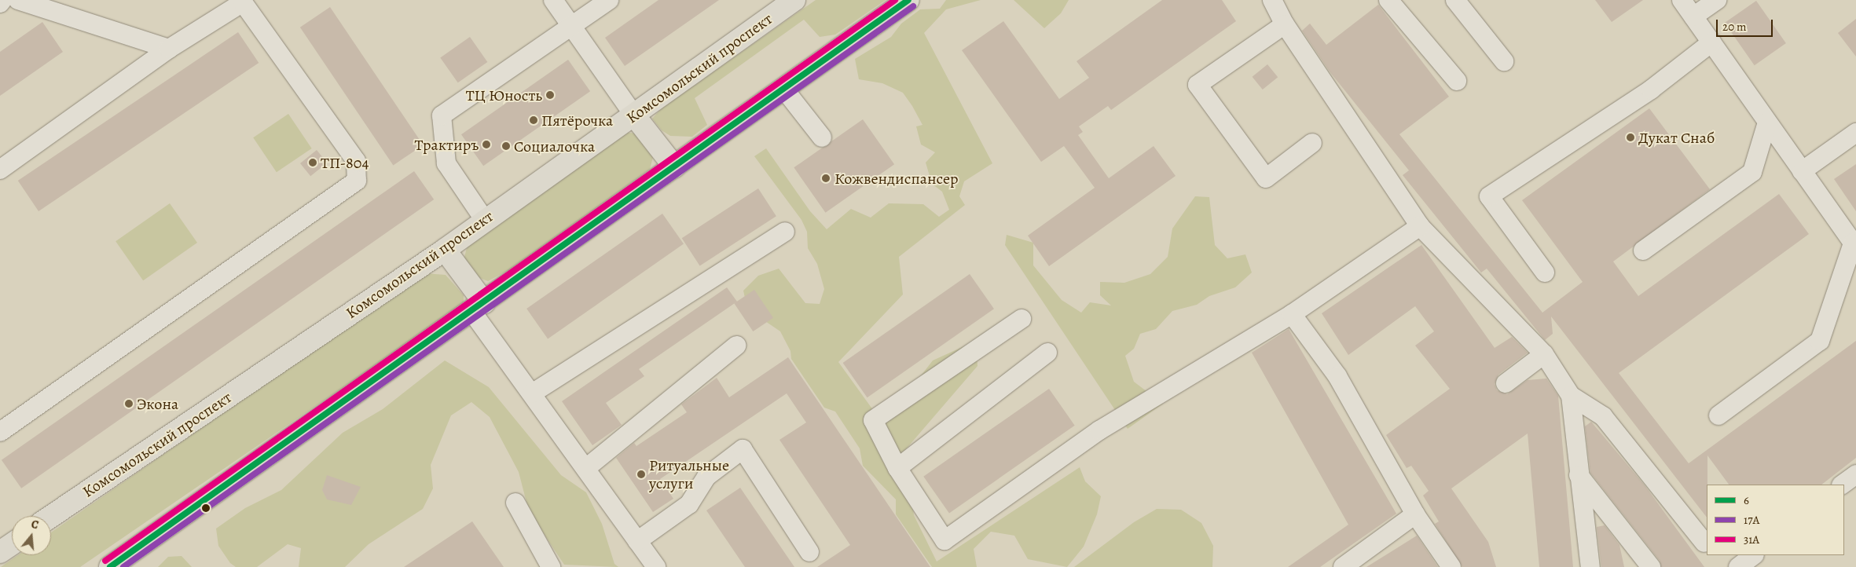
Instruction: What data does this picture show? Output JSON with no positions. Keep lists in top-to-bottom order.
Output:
{
  "streets": {
    "main road": ["Комсомольский проспект"]
  },
  "places": [
    "ТЦ Юность",
    "Пятёрочка",
    "Дукат Снаб",
    "Трактиръ",
    "Социалочка",
    "ТП-804",
    "Кожвендиспансер",
    "Экона",
    "Ритуальные услуги"
  ],
  "lines": ["transit line 6", "transit line 31А", "transit line 17А"],
  "legend": ["6", "17А", "31А"],
  "scale_bar": "20 m",
  "north": "top"
}
